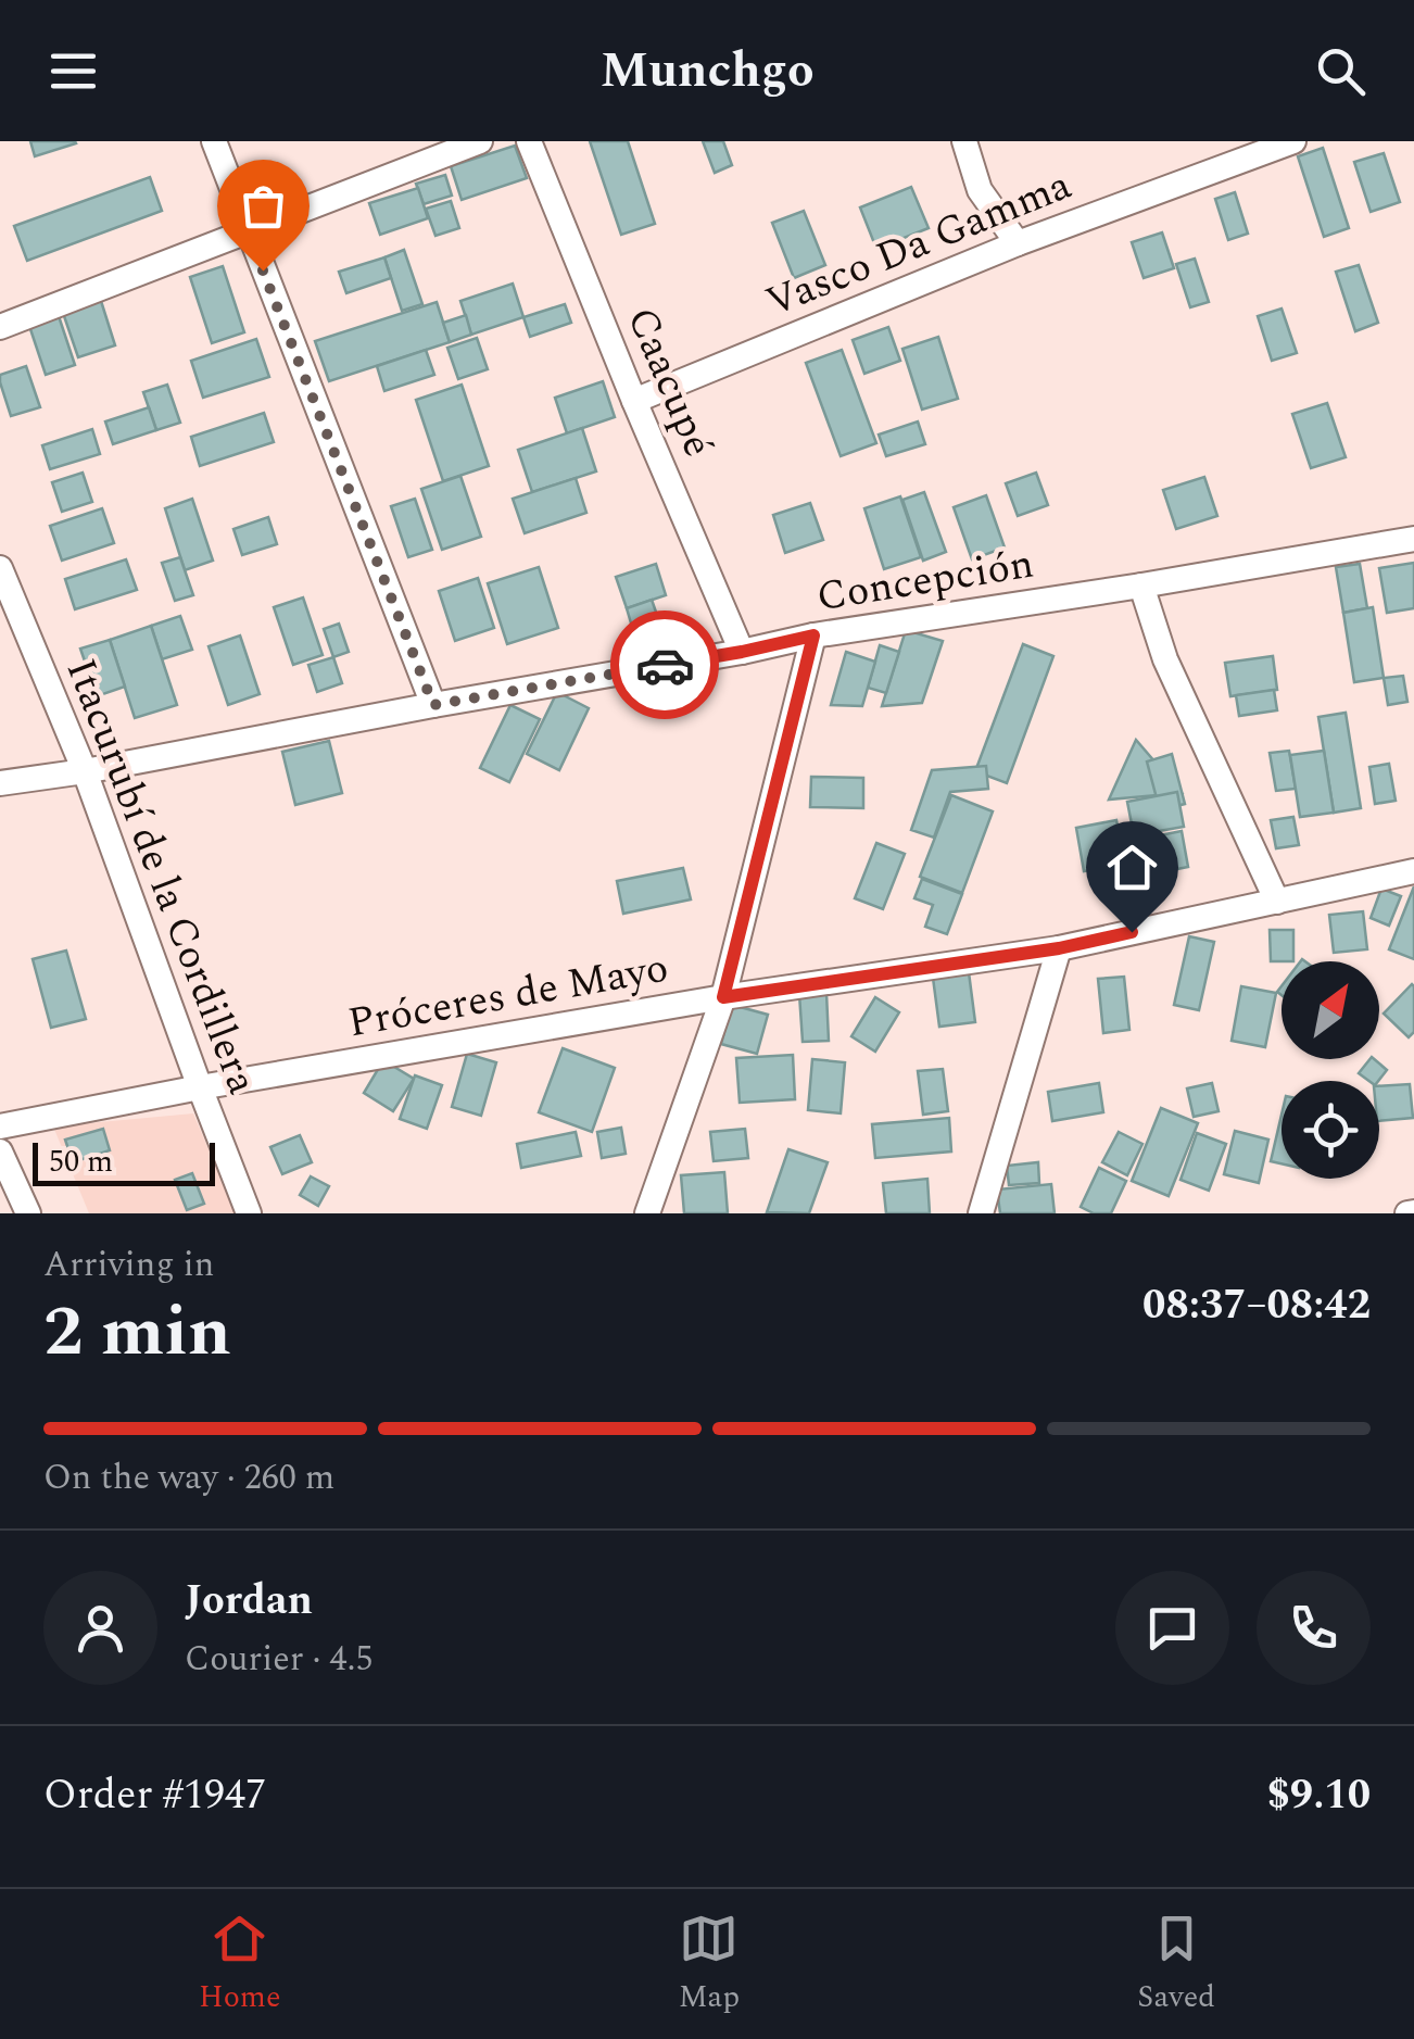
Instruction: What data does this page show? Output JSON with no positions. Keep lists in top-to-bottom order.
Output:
{
  "streets": {
    "street": [
      "Vasco Da Gamma",
      "Caacupé",
      "Concepción",
      "Itacurubí de la Cordillera",
      "Próceres de Mayo"
    ]
  },
  "crossings": [
    ["Vasco Da Gamma", "Caacupé"],
    ["Caacupé", "Concepción"],
    ["Concepción", "Itacurubí de la Cordillera"],
    ["Itacurubí de la Cordillera", "Próceres de Mayo"]
  ],
  "scale_bar": "50 m",
  "north": "top right",
  "page": {
    "header": "Munchgo",
    "scale": "50 m",
    "heading": ["2 min", "Arriving in", "08:37–08:42"],
    "panel": [
      "Jordan",
      "Courier · 4.5",
      "Order #1947",
      "$9.10"
    ],
    "bar": "On the way · 260 m",
    "tabs": ["Home", "Map", "Saved"]
  }
}
